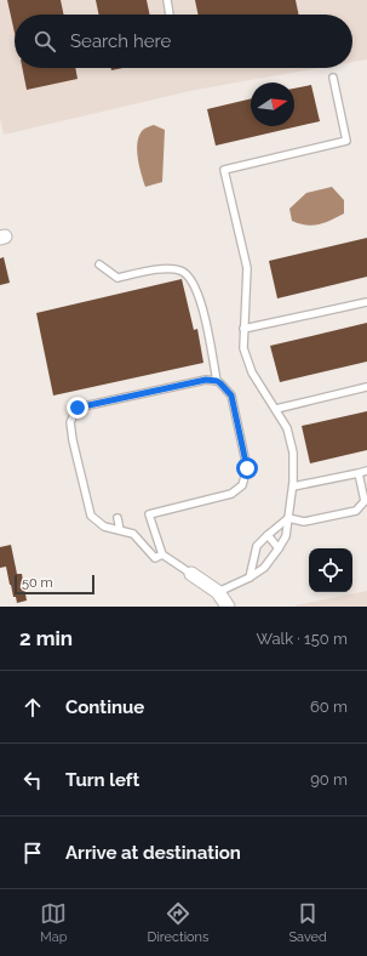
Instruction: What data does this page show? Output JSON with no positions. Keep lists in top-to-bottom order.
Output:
{
  "scale_bar": "50 m",
  "north": "right",
  "page": {
    "search": "Search here",
    "scale": "50 m",
    "heading": ["2 min", "Walk · 150 m"],
    "list": [
      ["Continue", "60 m"],
      ["Turn left", "90 m"],
      "Arrive at destination"
    ],
    "nav": ["Map", "Directions", "Saved"]
  }
}
